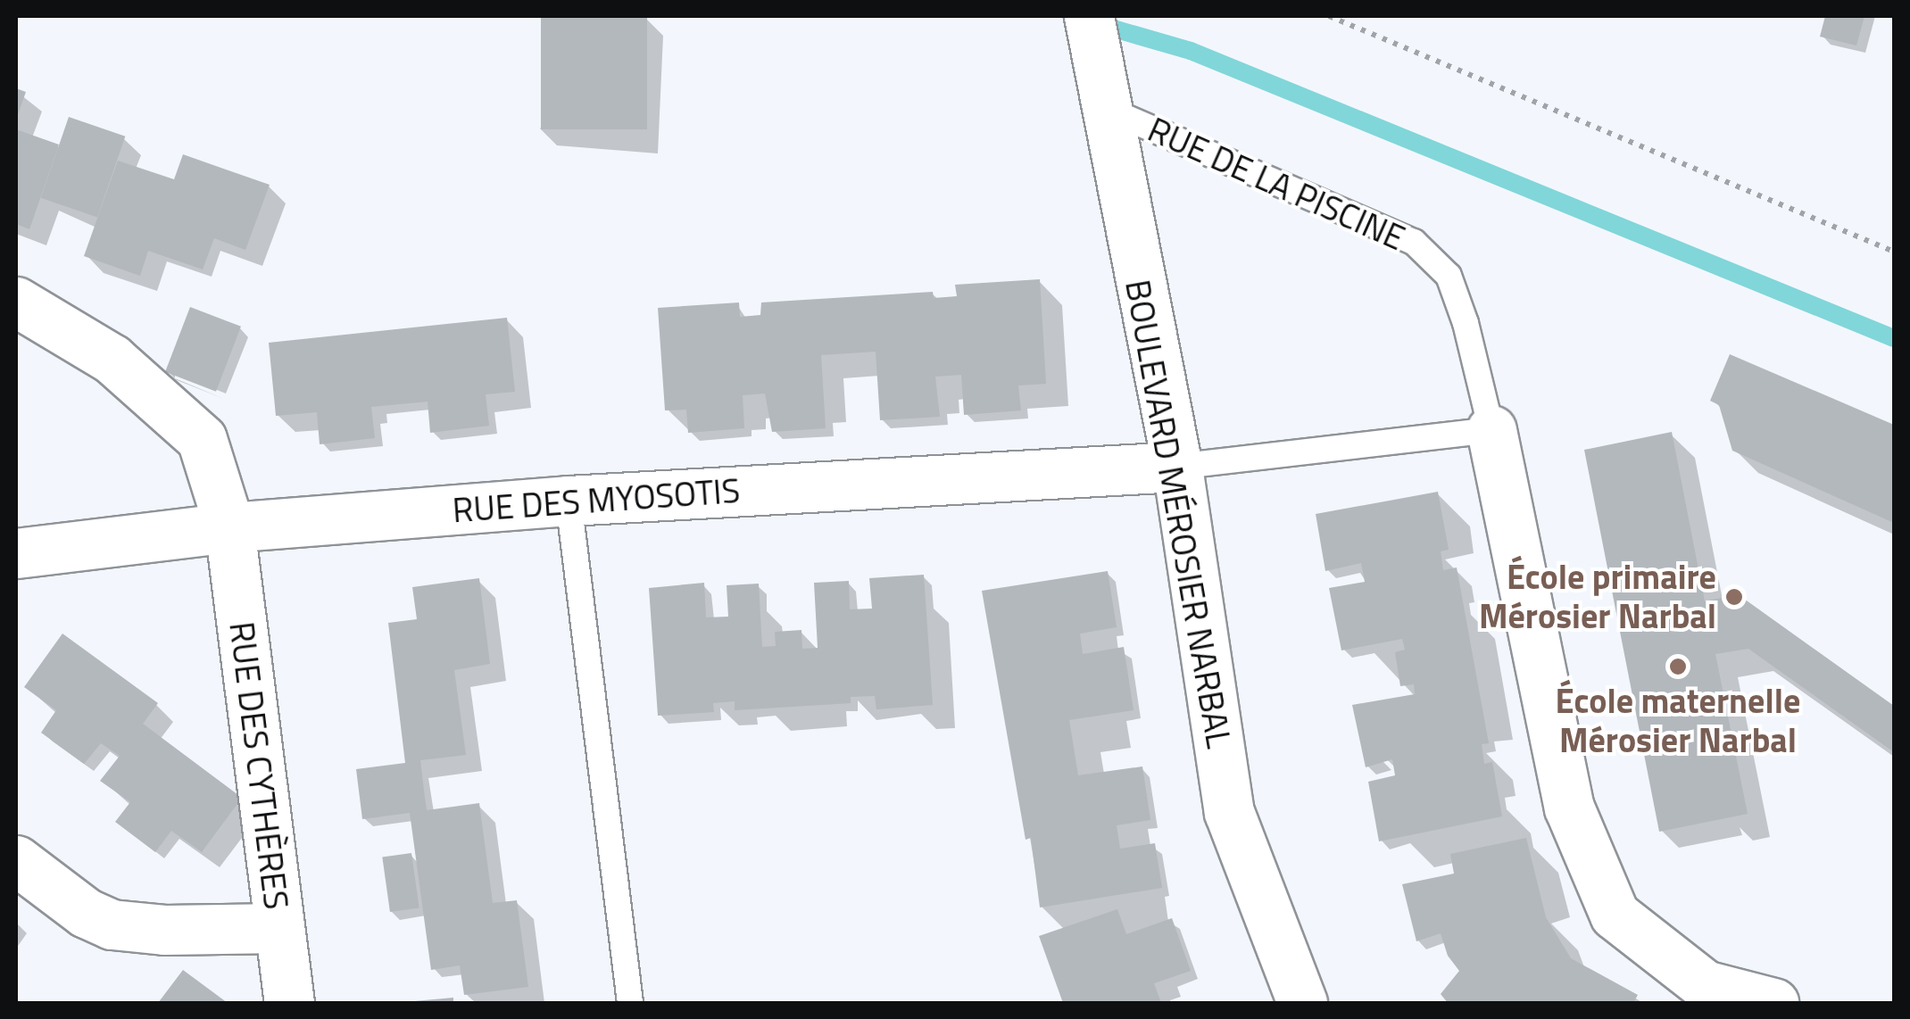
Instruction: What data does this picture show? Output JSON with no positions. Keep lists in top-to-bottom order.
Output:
{
  "streets": {
    "street": [
      "RUE DE LA PISCINE",
      "RUE DES MYOSOTIS",
      "BOULEVARD MÉROSIER NARBAL",
      "RUE DES CYTHÈRES"
    ]
  },
  "crossings": [
    ["RUE DE LA PISCINE", "BOULEVARD MÉROSIER NARBAL"],
    ["RUE DES MYOSOTIS", "BOULEVARD MÉROSIER NARBAL"],
    ["RUE DES MYOSOTIS", "RUE DES CYTHÈRES"]
  ],
  "places": ["École primaire Mérosier Narbal", "École maternelle Mérosier Narbal"]
}
